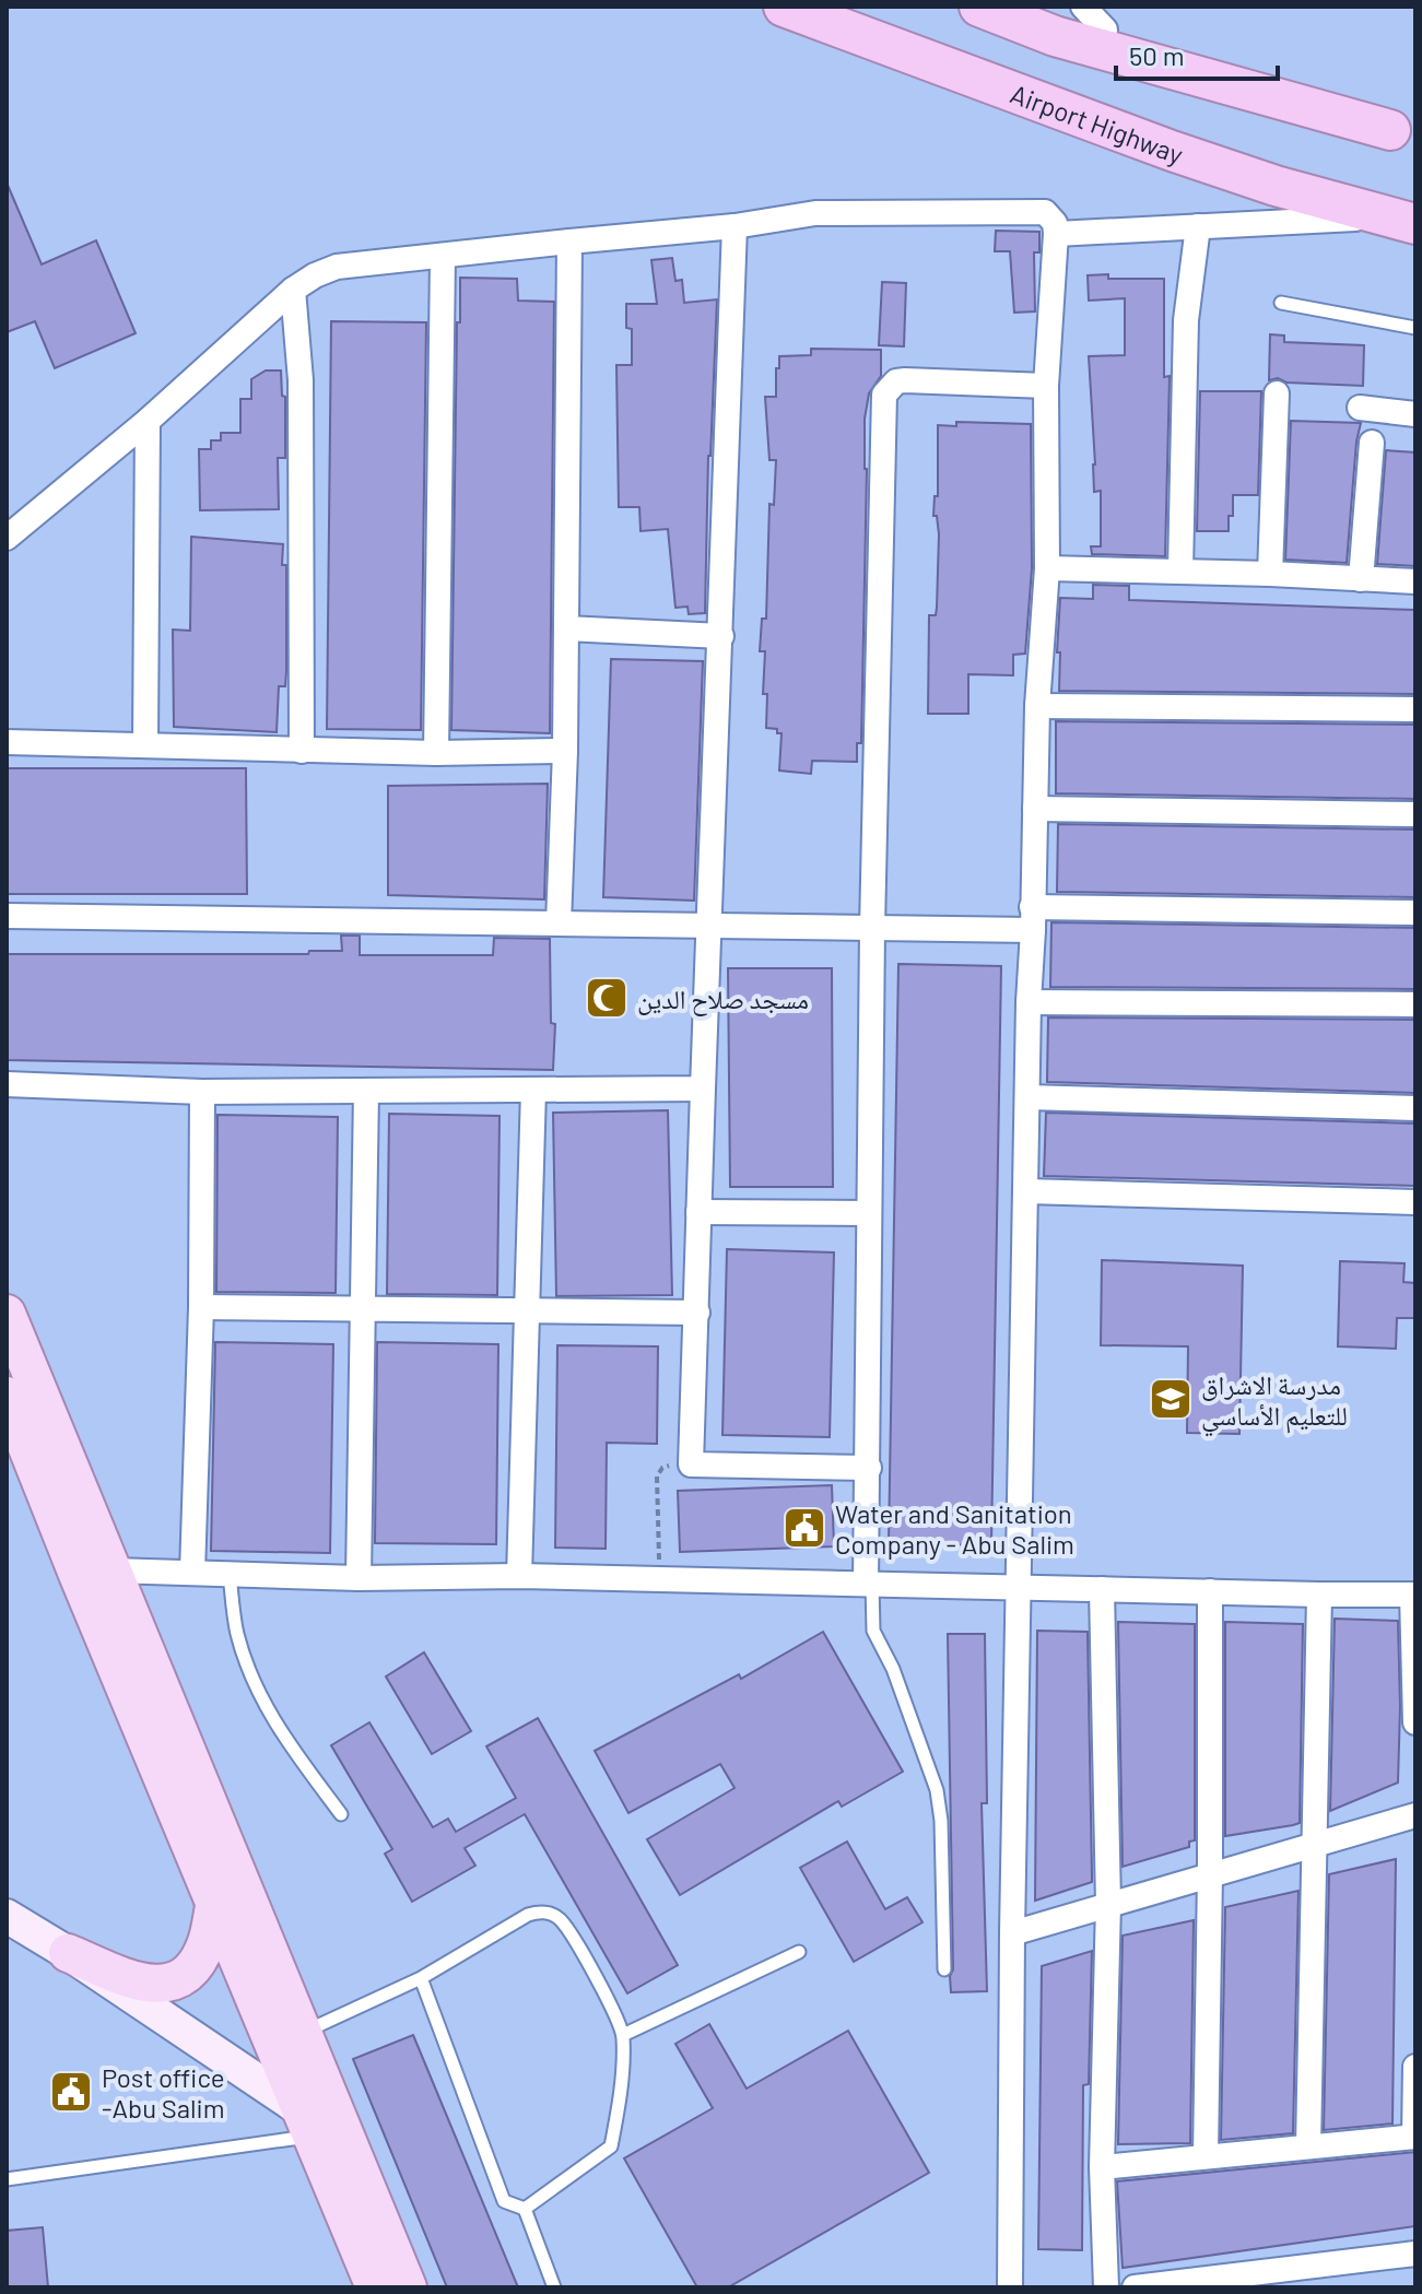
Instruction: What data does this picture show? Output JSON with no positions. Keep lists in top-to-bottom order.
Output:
{
  "streets": {
    "highway": ["Airport Highway"]
  },
  "places": {
    "mosque": ["مسجد صلاح الدين"],
    "school or university": ["مدرسة الاشراق للتعليم الأساسي"],
    "public building": ["Water and Sanitation Company - Abu Salim", "Post office -Abu Salim"]
  },
  "scale_bar": "50 m"
}
